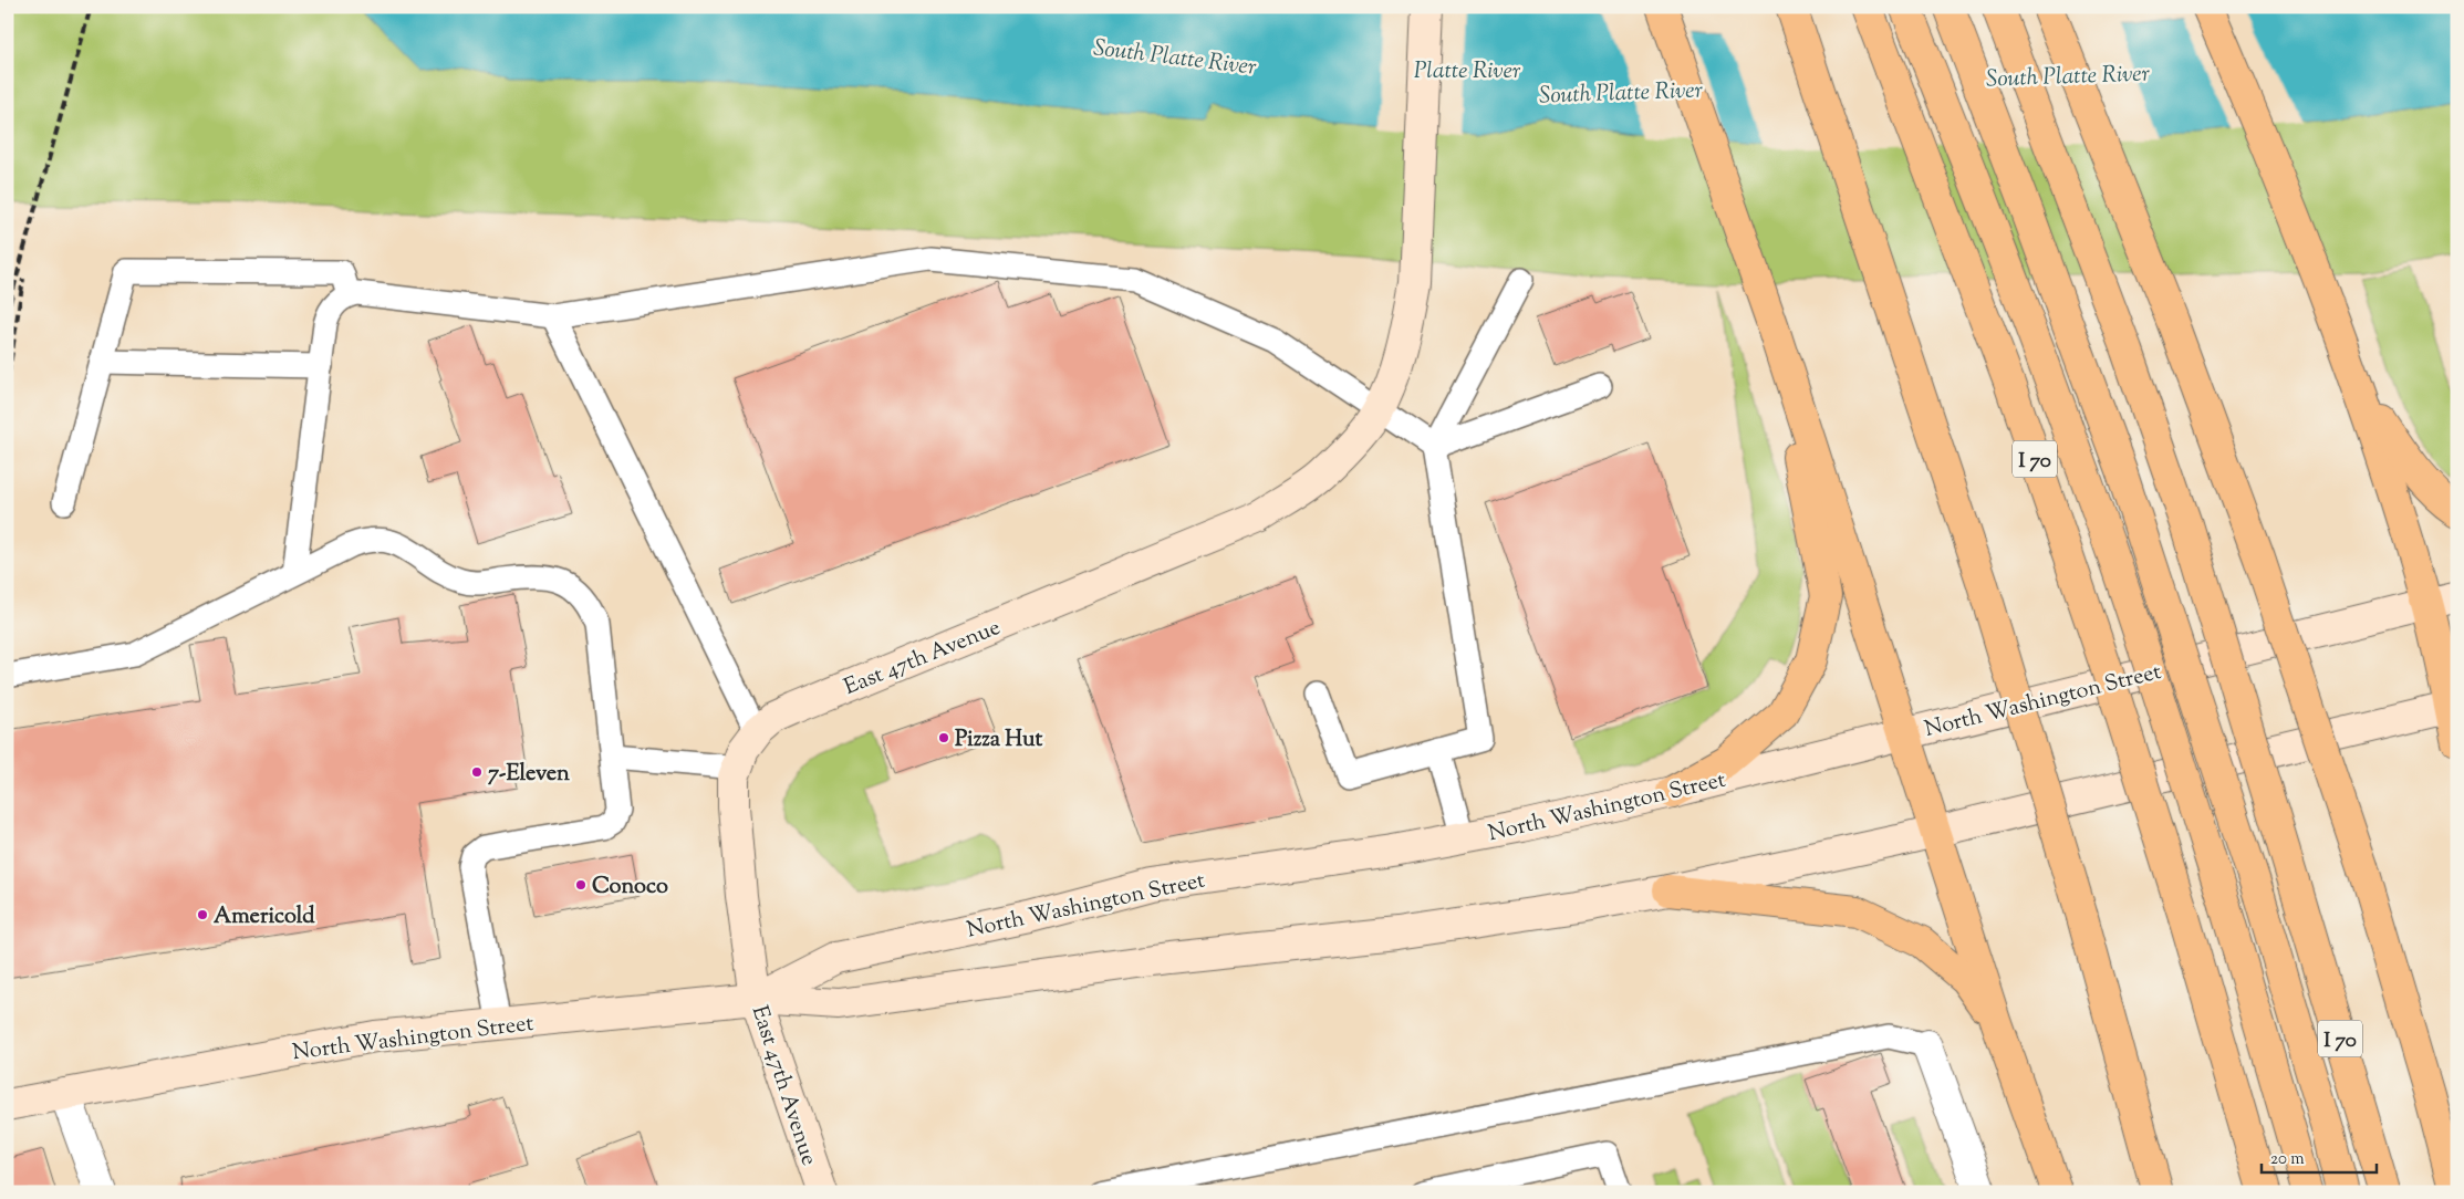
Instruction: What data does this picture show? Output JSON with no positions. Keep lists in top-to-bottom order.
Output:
{
  "streets": {
    "highway": ["I 70"],
    "main road": ["East 47th Avenue", "North Washington Street"]
  },
  "crossings": [
    ["East 47th Avenue", "North Washington Street"]
  ],
  "water": ["South Platte River", "Platte River"],
  "places": [
    "Pizza Hut",
    "7-Eleven",
    "Conoco",
    "Americold"
  ],
  "scale_bar": "20 m"
}
